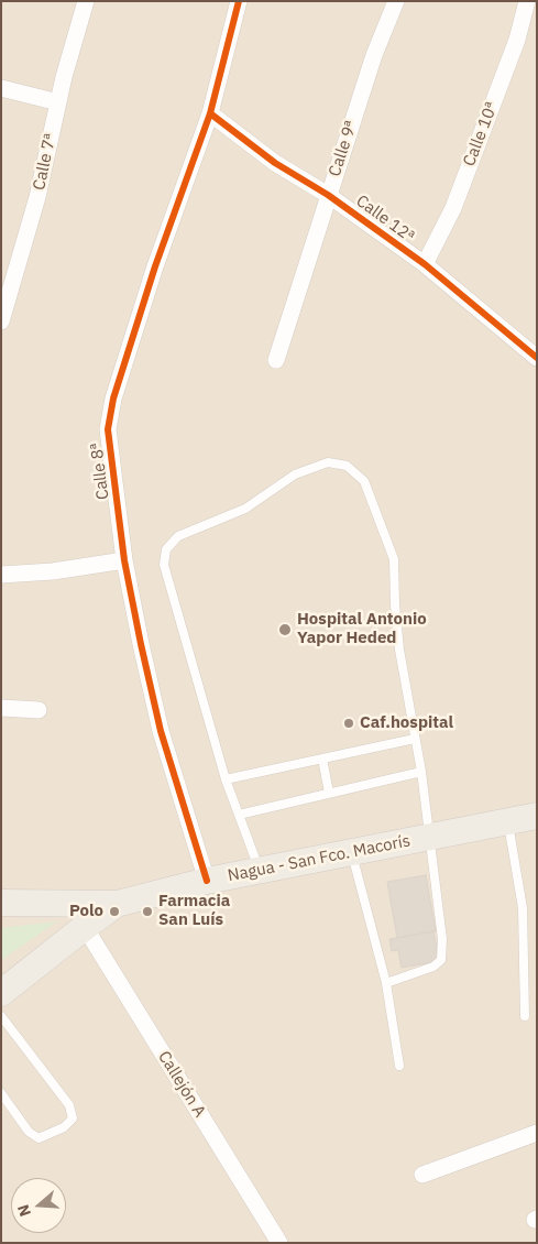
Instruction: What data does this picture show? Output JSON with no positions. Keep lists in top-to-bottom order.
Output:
{
  "streets": {
    "main road": ["Nagua - San Fco. Macorís"],
    "street": [
      "Calle 10ª",
      "Calle 9ª",
      "Calle 7ª",
      "Calle 12ª",
      "Calle 8ª",
      "Callejón A"
    ]
  },
  "crossings": [
    ["Calle 10ª", "Calle 12ª"],
    ["Calle 9ª", "Calle 12ª"],
    ["Calle 12ª", "Calle 8ª"],
    ["Calle 8ª", "Nagua - San Fco. Macorís"],
    ["Nagua - San Fco. Macorís", "Callejón A"]
  ],
  "places": [
    "Hospital Antonio Yapor Heded",
    "Caf.hospital",
    "Polo",
    "Farmacia San Luís"
  ],
  "north": "left"
}
